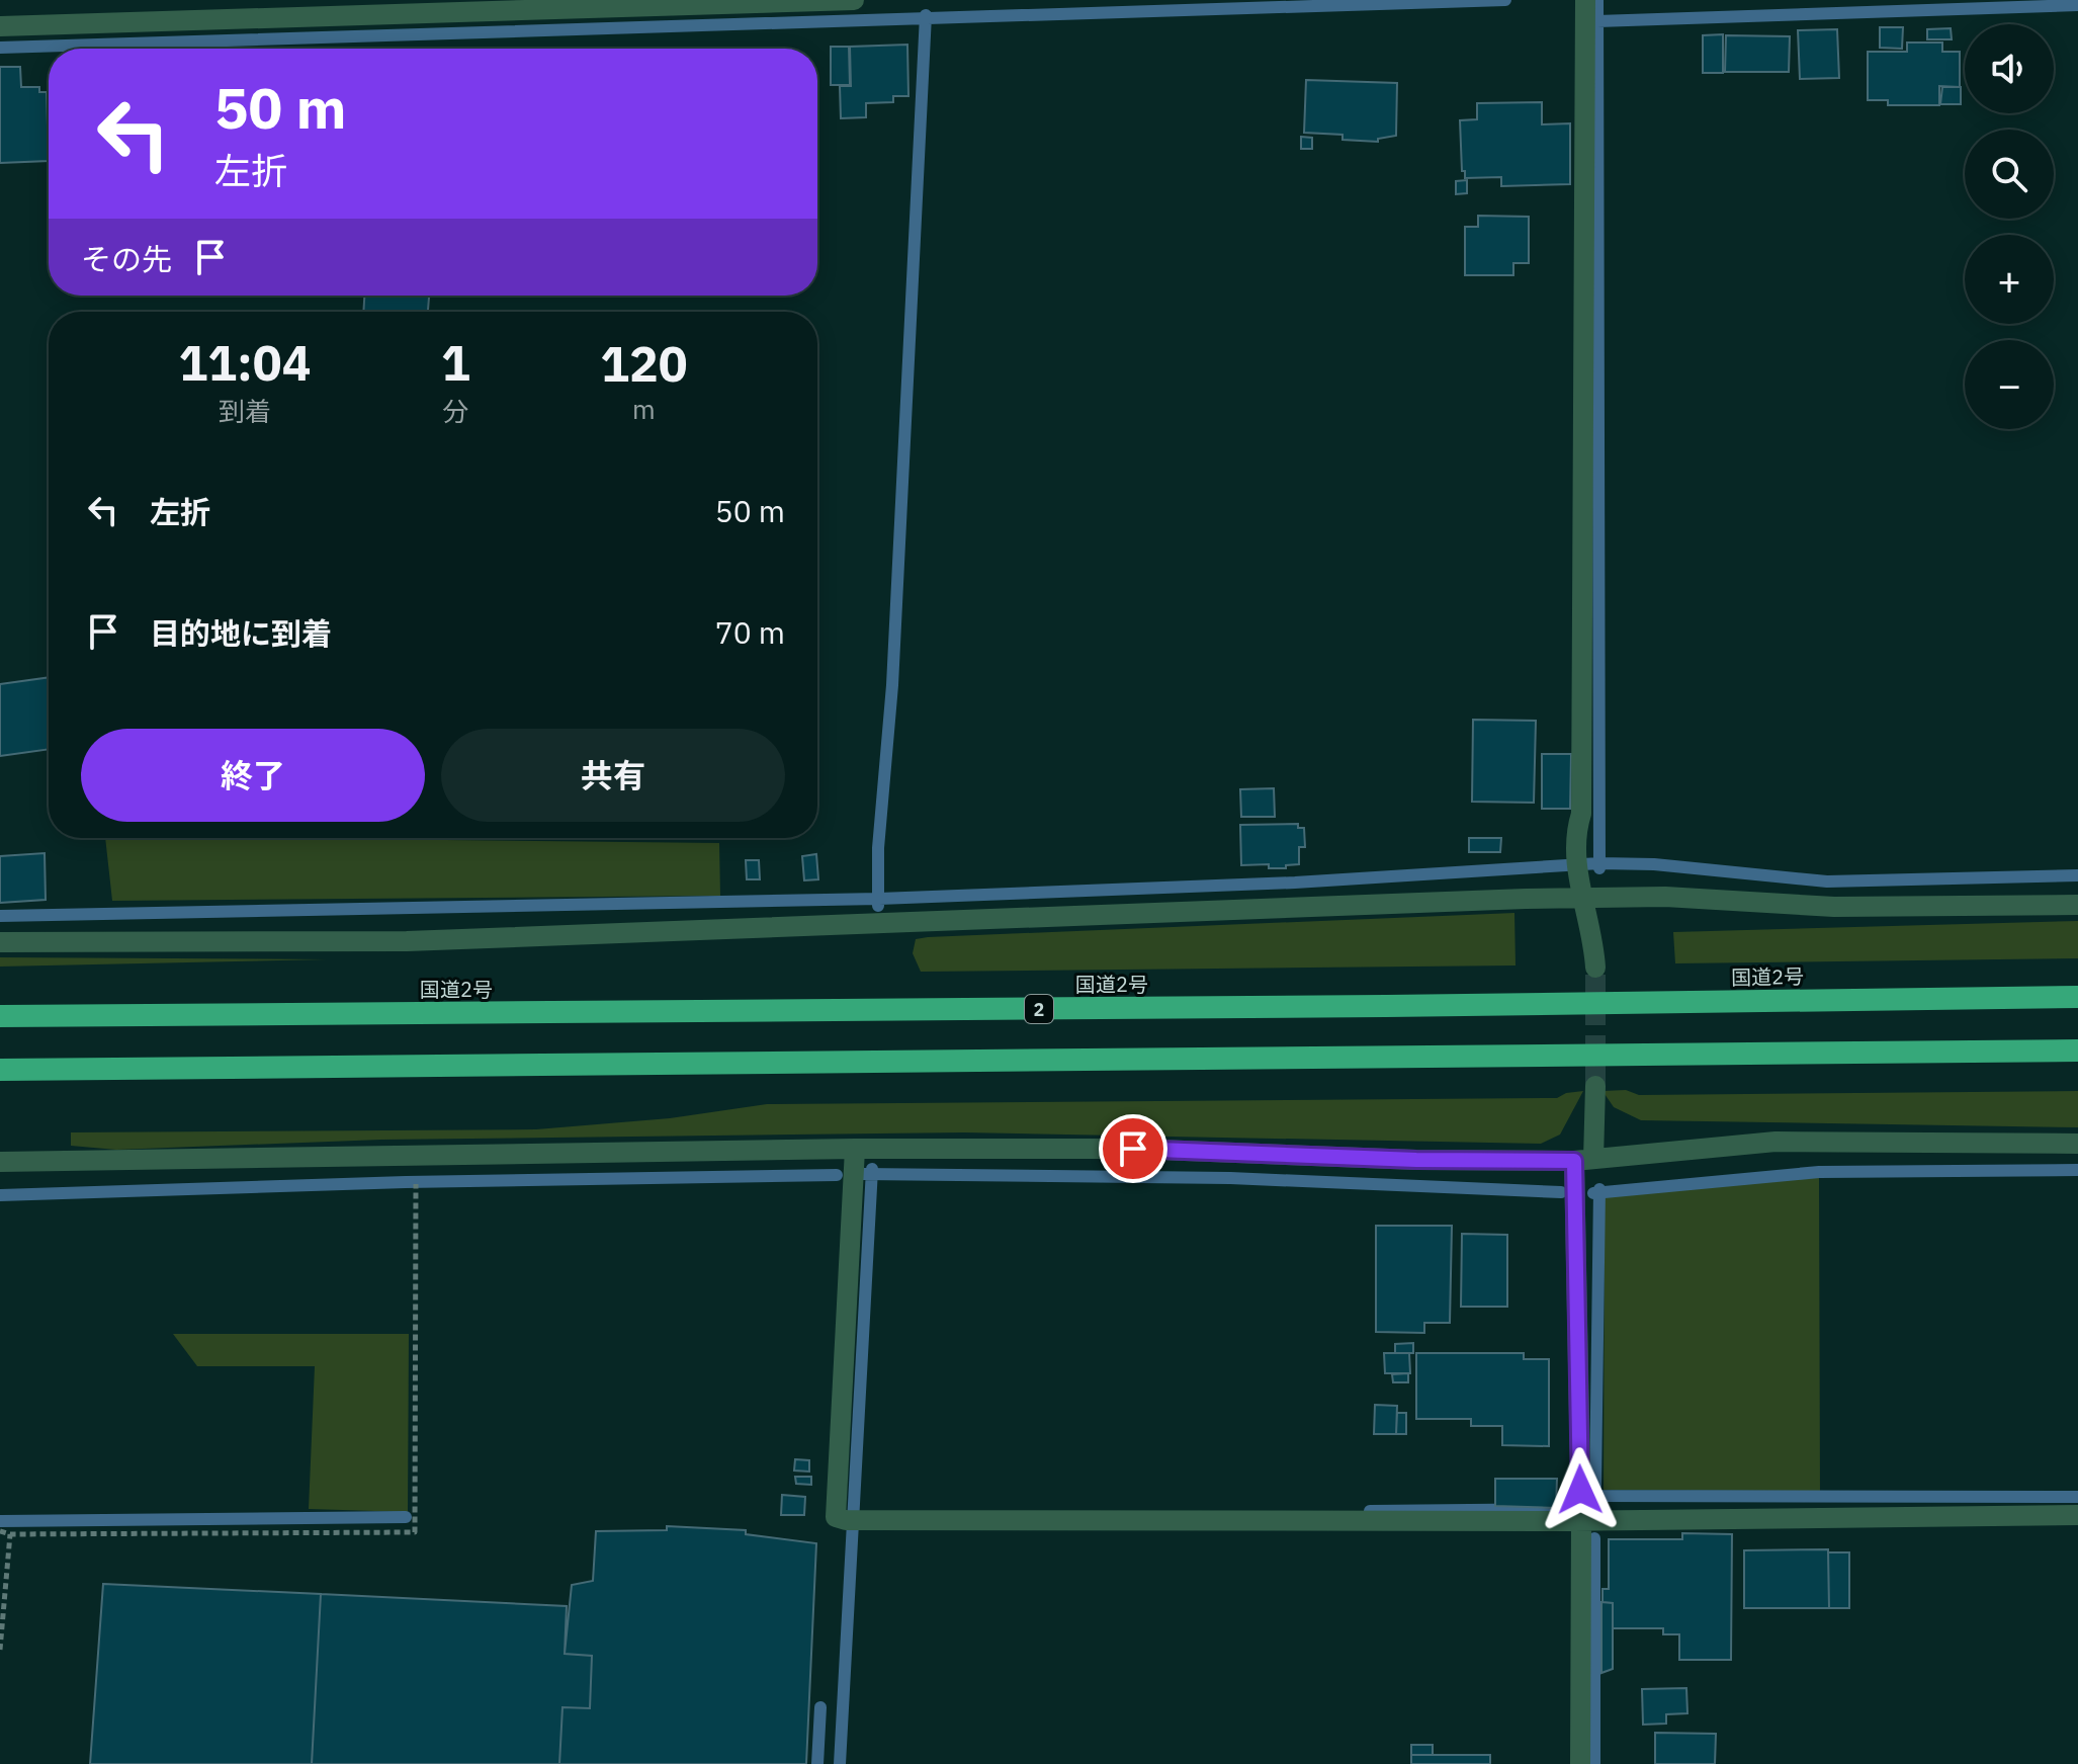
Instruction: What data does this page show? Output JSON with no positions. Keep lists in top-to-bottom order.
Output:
{
  "streets": {
    "highway": ["国道2号", "2"]
  },
  "page": {
    "map_buttons": ["+", "−"],
    "turn": ["50 m", "左折"],
    "then": "その先",
    "eta": [
      "11:04",
      "到着",
      "1",
      "分",
      "120",
      "m"
    ],
    "list": [
      {
        "name": "左折",
        "value": "50 m"
      },
      {
        "name": "目的地に到着",
        "value": "70 m"
      }
    ],
    "buttons": ["終了", "共有"]
  }
}
